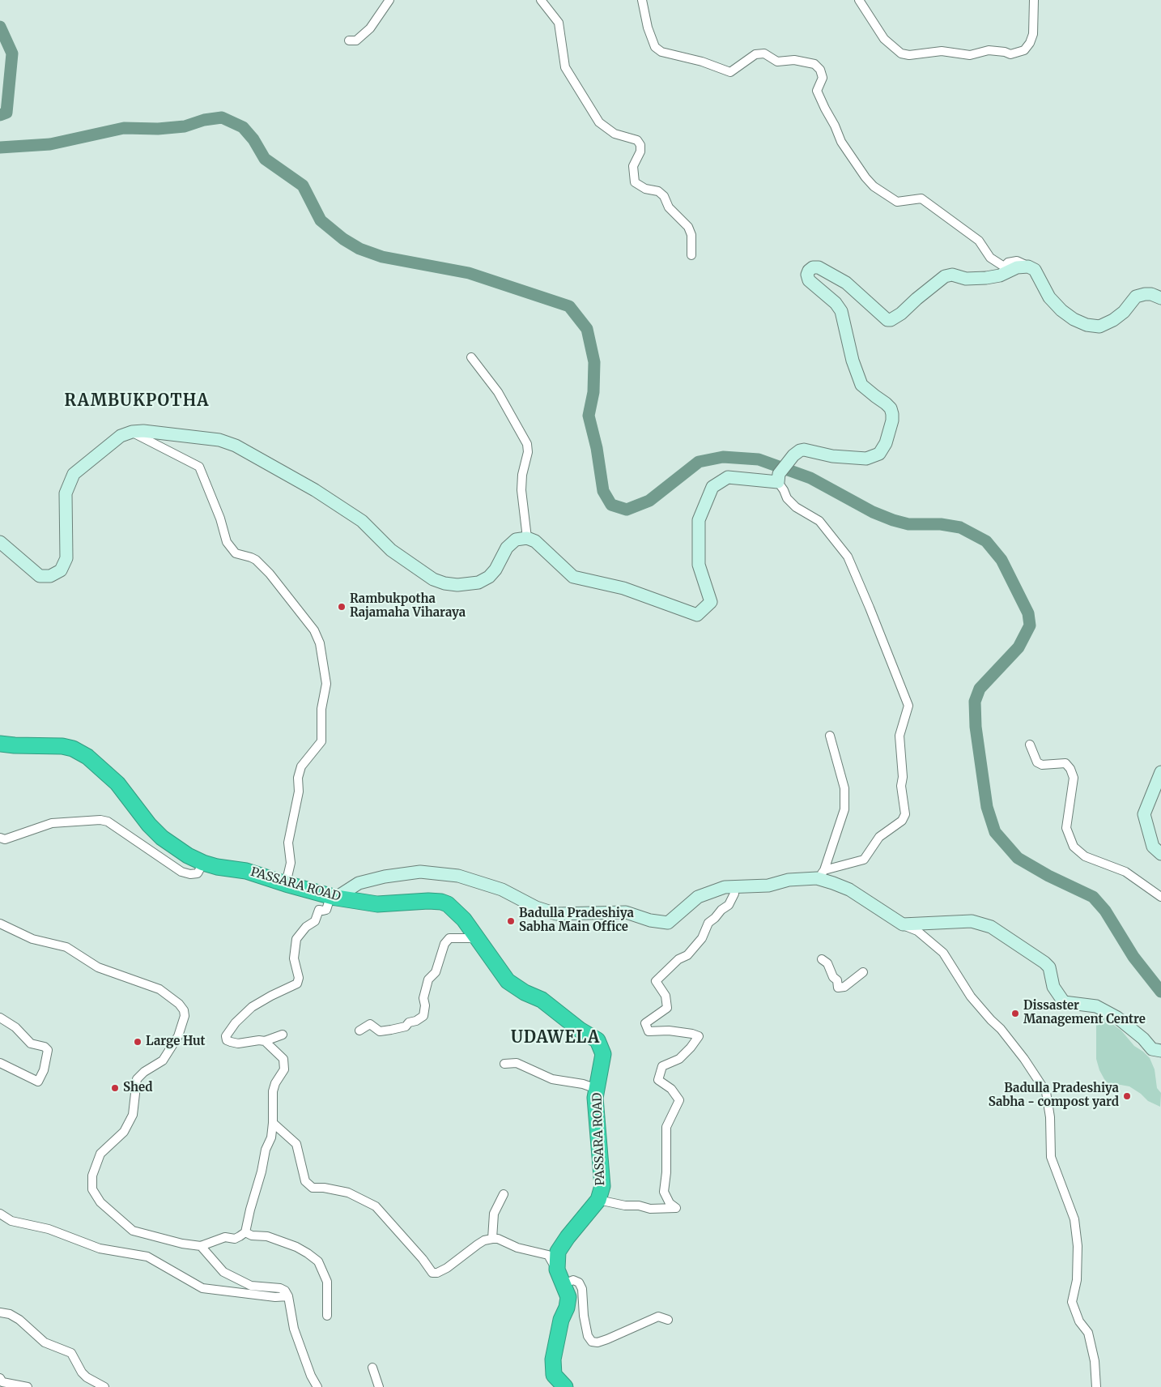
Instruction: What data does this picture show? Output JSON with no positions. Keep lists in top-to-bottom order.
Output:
{
  "streets": {
    "highway": ["PASSARA ROAD"]
  },
  "districts": ["RAMBUKPOTHA", "UDAWELA"],
  "places": [
    "Rambukpotha Rajamaha Viharaya",
    "Badulla Pradeshiya Sabha Main Office",
    "Dissaster Management Centre",
    "Large Hut",
    "Shed",
    "Badulla Pradeshiya Sabha - compost yard"
  ]
}
